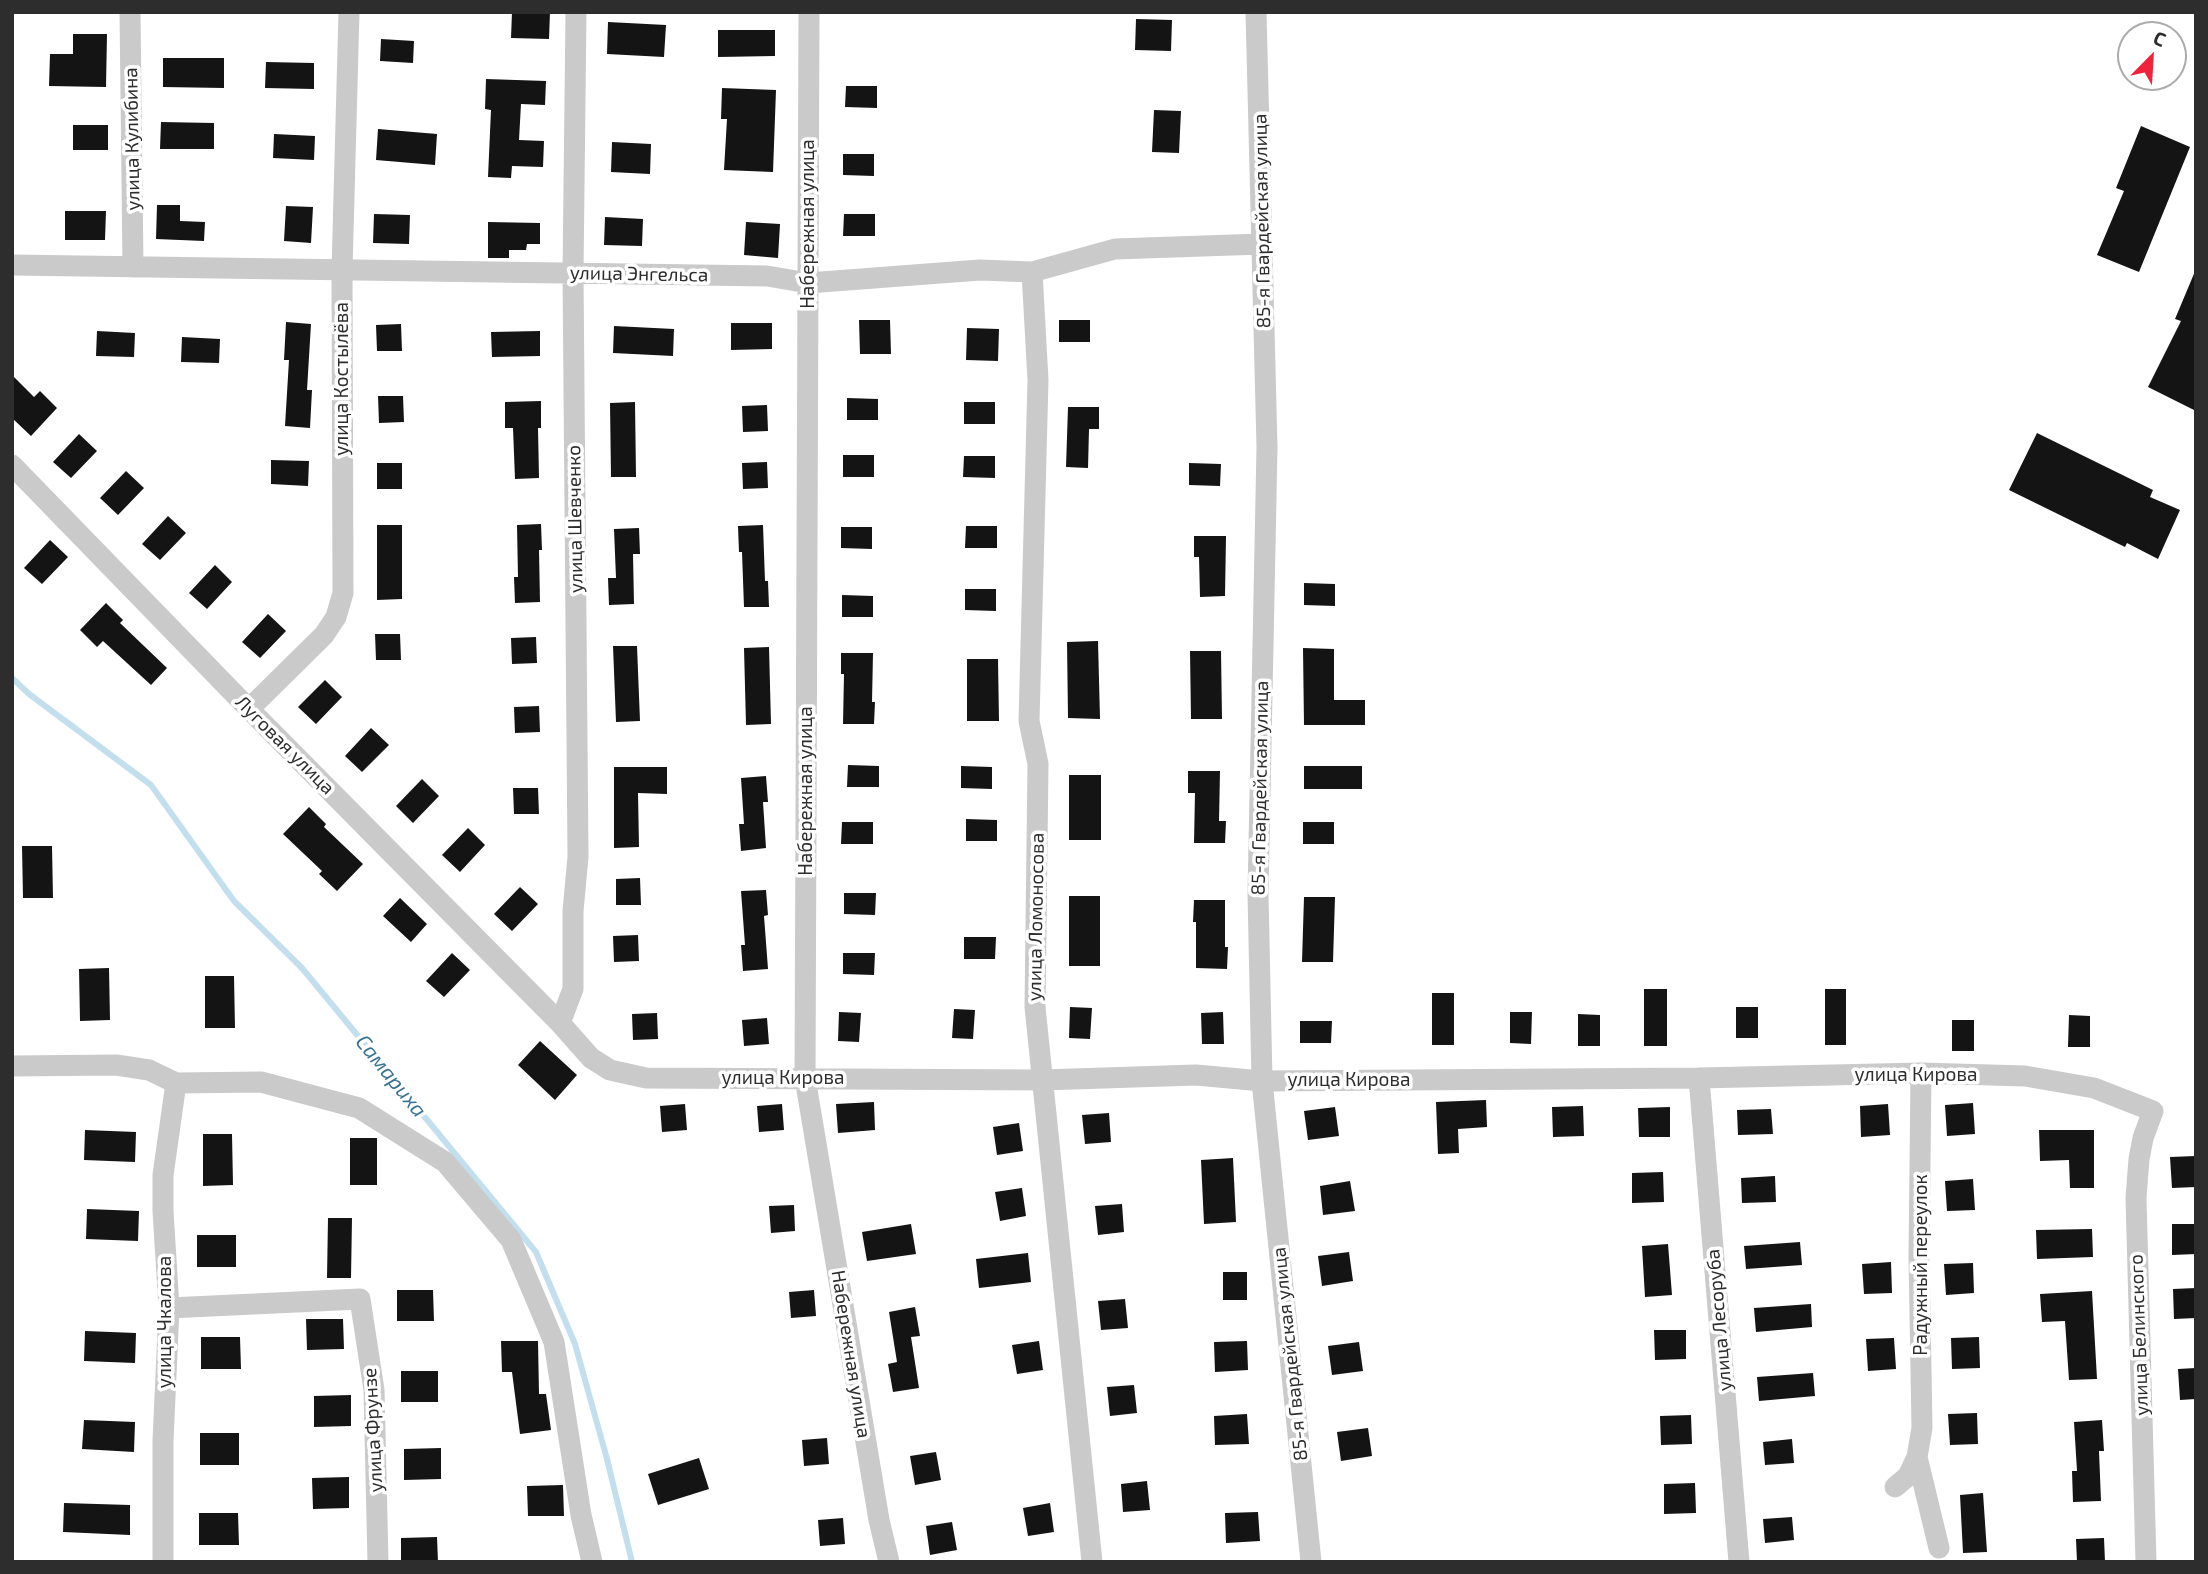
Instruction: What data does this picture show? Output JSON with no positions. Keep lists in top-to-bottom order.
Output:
{
  "streets": {
    "street": [
      "улица Кулибина",
      "85-я Гвардейская улица",
      "Набережная улица",
      "улица Энгельса",
      "улица Костылёва",
      "улица Шевченко",
      "Луговая улица",
      "улица Ломоносова",
      "улица Кирова",
      "Радужный переулок",
      "улица Лесоруба",
      "улица Чкалова",
      "улица Белинского",
      "улица Фрунзе"
    ]
  },
  "crossings": [
    ["улица Кулибина", "улица Энгельса"],
    ["85-я Гвардейская улица", "улица Энгельса"],
    ["85-я Гвардейская улица", "улица Кирова"],
    ["Набережная улица", "улица Энгельса"],
    ["Набережная улица", "улица Кирова"],
    ["улица Энгельса", "улица Костылёва"],
    ["улица Энгельса", "улица Шевченко"],
    ["улица Энгельса", "улица Ломоносова"],
    ["улица Костылёва", "Луговая улица"],
    ["улица Шевченко", "Луговая улица"],
    ["улица Шевченко", "улица Кирова"],
    ["Луговая улица", "улица Кирова"],
    ["улица Ломоносова", "улица Кирова"],
    ["улица Кирова", "Радужный переулок"],
    ["улица Кирова", "улица Лесоруба"],
    ["улица Кирова", "улица Белинского"],
    ["улица Чкалова", "улица Фрунзе"]
  ],
  "water": ["Самариха"],
  "north": "top right"
}
